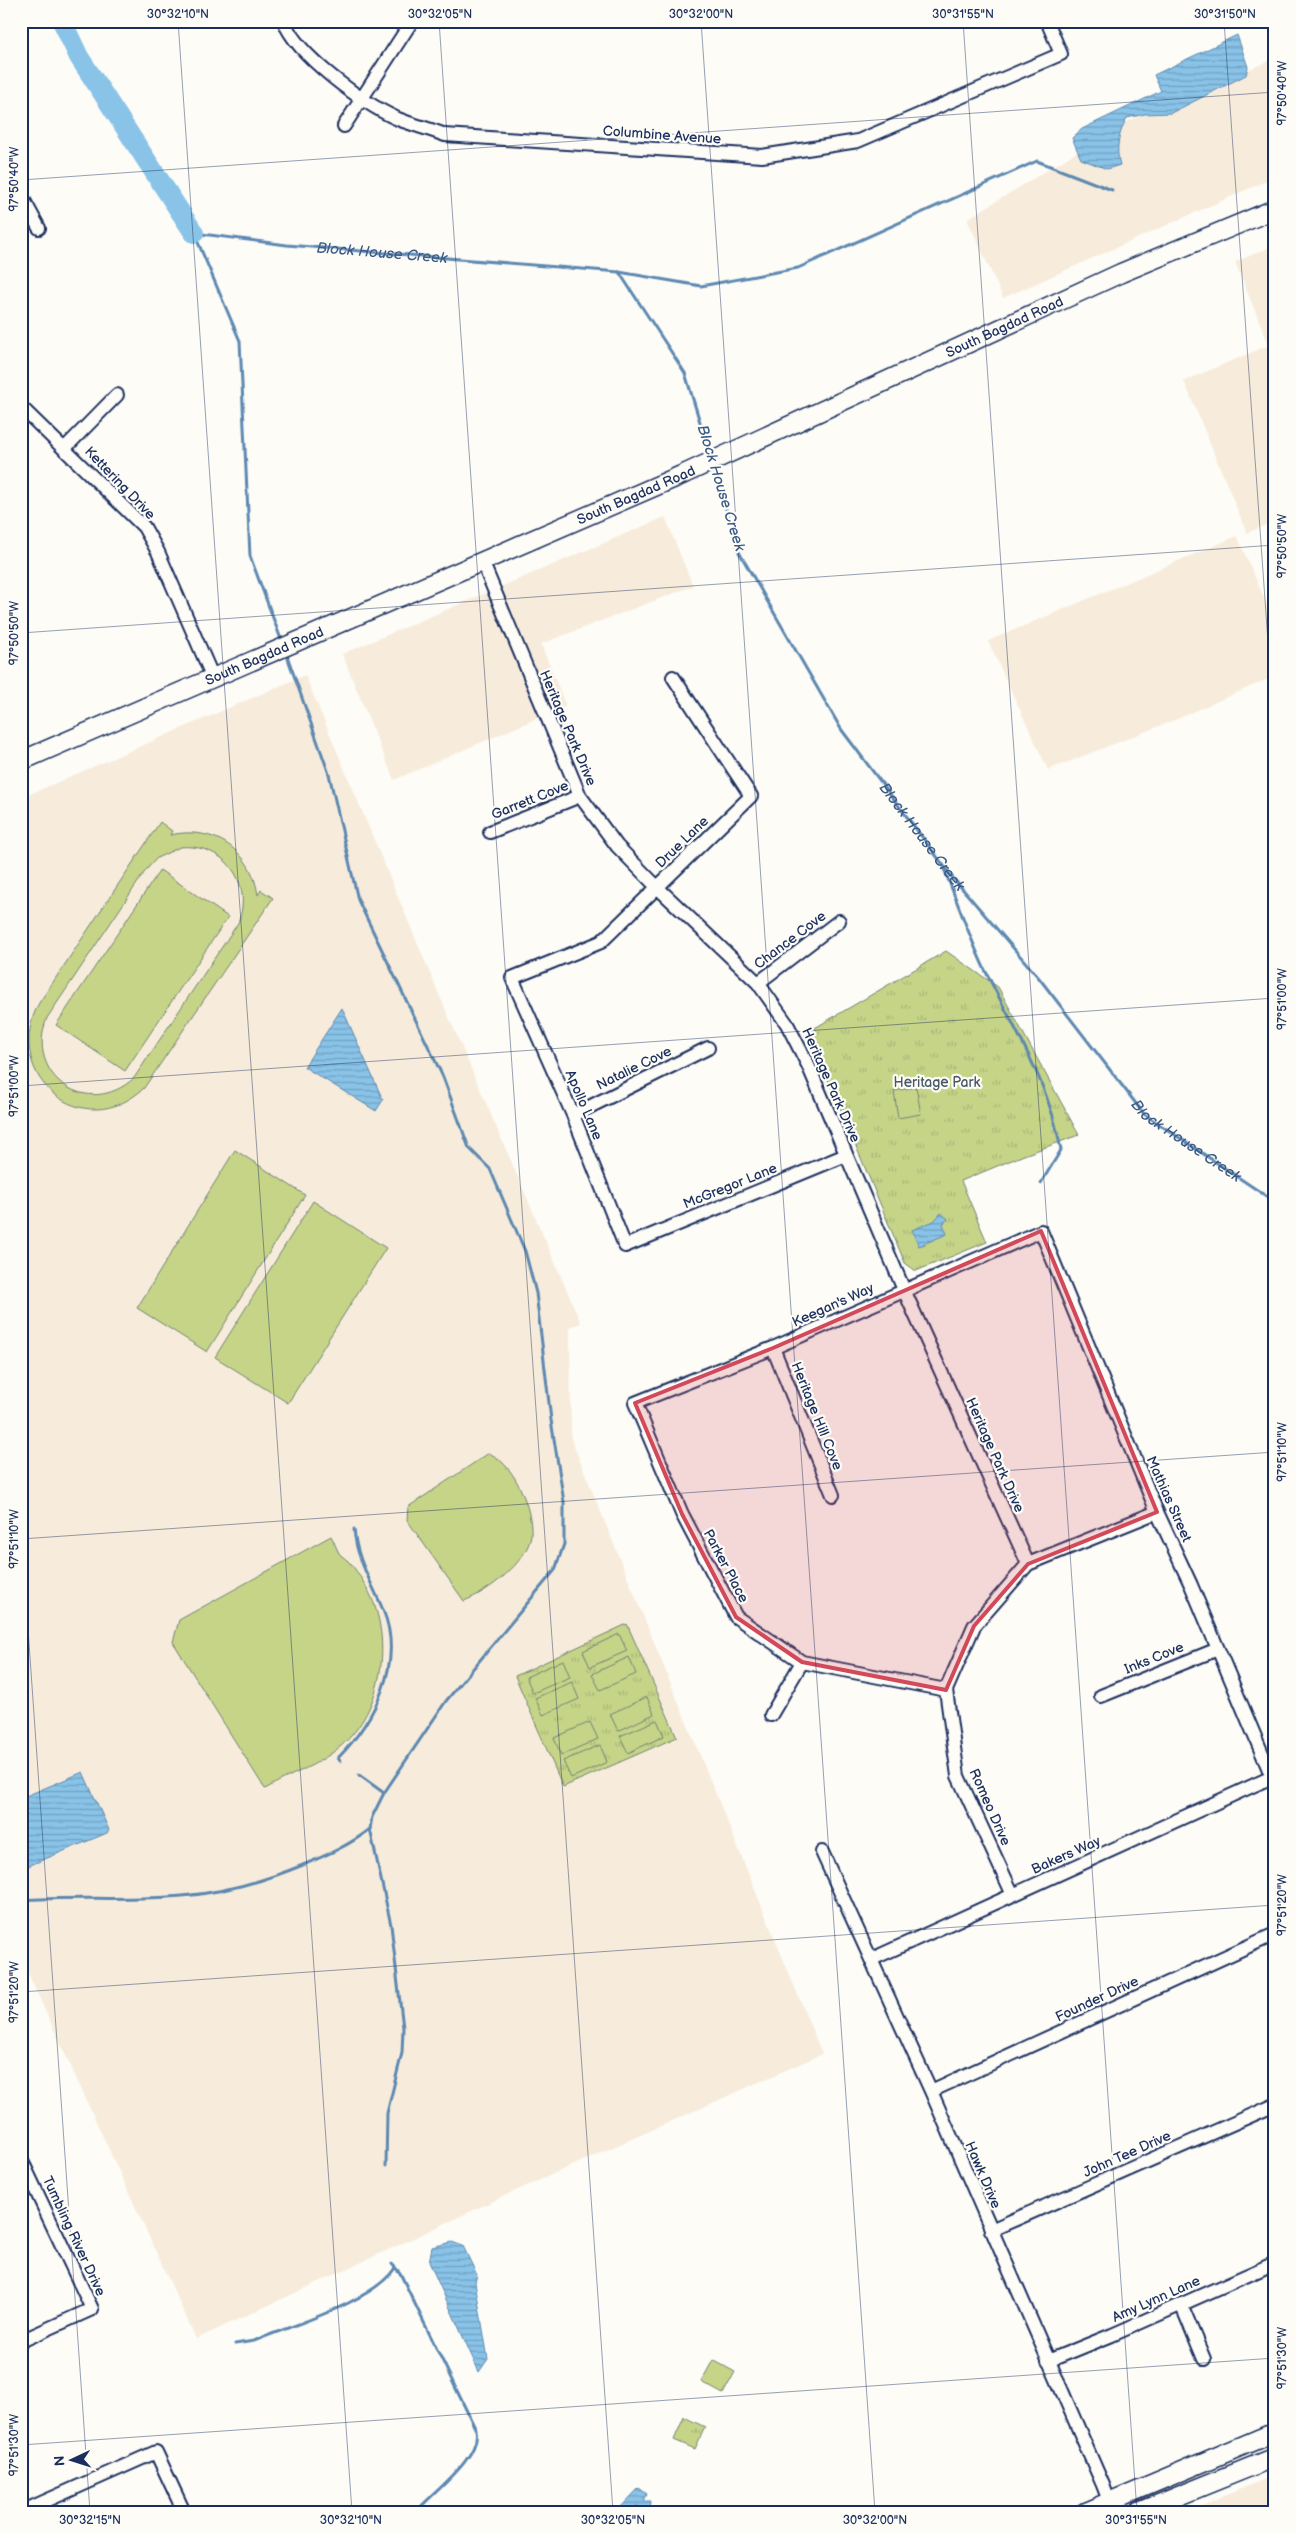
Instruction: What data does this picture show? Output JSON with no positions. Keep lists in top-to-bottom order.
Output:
{
  "streets": {
    "main road": ["South Bagdad Road"],
    "street": [
      "Columbine Avenue",
      "Kettering Drive",
      "Heritage Park Drive",
      "Garrett Cove",
      "Drue Lane",
      "Chance Cove",
      "Natalie Cove",
      "Apollo Lane",
      "McGregor Lane",
      "Keegan's Way",
      "Heritage Hill Cove",
      "Mathias Street",
      "Parker Place",
      "Inks Cove",
      "Romeo Drive",
      "Bakers Way",
      "Founder Drive",
      "John Tee Drive",
      "Hawk Drive",
      "Tumbling River Drive",
      "Amy Lynn Lane"
    ]
  },
  "crossings": [
    ["South Bagdad Road", "Kettering Drive"],
    ["South Bagdad Road", "Heritage Park Drive"],
    ["Heritage Park Drive", "Garrett Cove"],
    ["Heritage Park Drive", "Drue Lane"],
    ["Heritage Park Drive", "Chance Cove"],
    ["Heritage Park Drive", "McGregor Lane"],
    ["Heritage Park Drive", "Keegan's Way"],
    ["Drue Lane", "Apollo Lane"],
    ["Natalie Cove", "Apollo Lane"],
    ["Apollo Lane", "McGregor Lane"],
    ["Keegan's Way", "Heritage Hill Cove"],
    ["Keegan's Way", "Mathias Street"],
    ["Keegan's Way", "Parker Place"],
    ["Mathias Street", "Inks Cove"],
    ["Mathias Street", "Bakers Way"],
    ["Parker Place", "Romeo Drive"],
    ["Romeo Drive", "Bakers Way"],
    ["Bakers Way", "Hawk Drive"],
    ["Founder Drive", "Hawk Drive"],
    ["John Tee Drive", "Hawk Drive"],
    ["Hawk Drive", "Amy Lynn Lane"]
  ],
  "water": ["Block House Creek"],
  "parks": ["Heritage Park"],
  "north": "left",
  "coordinates": [
    "30°32'10\"N",
    "30°32'05\"N",
    "30°32'00\"N",
    "30°31'55\"N",
    "30°31'50\"N",
    "97°50'40\"W",
    "97°50'50\"W",
    "97°51'00\"W",
    "97°51'10\"W",
    "97°51'20\"W",
    "97°51'30\"W",
    "30°32'15\"N"
  ]
}
